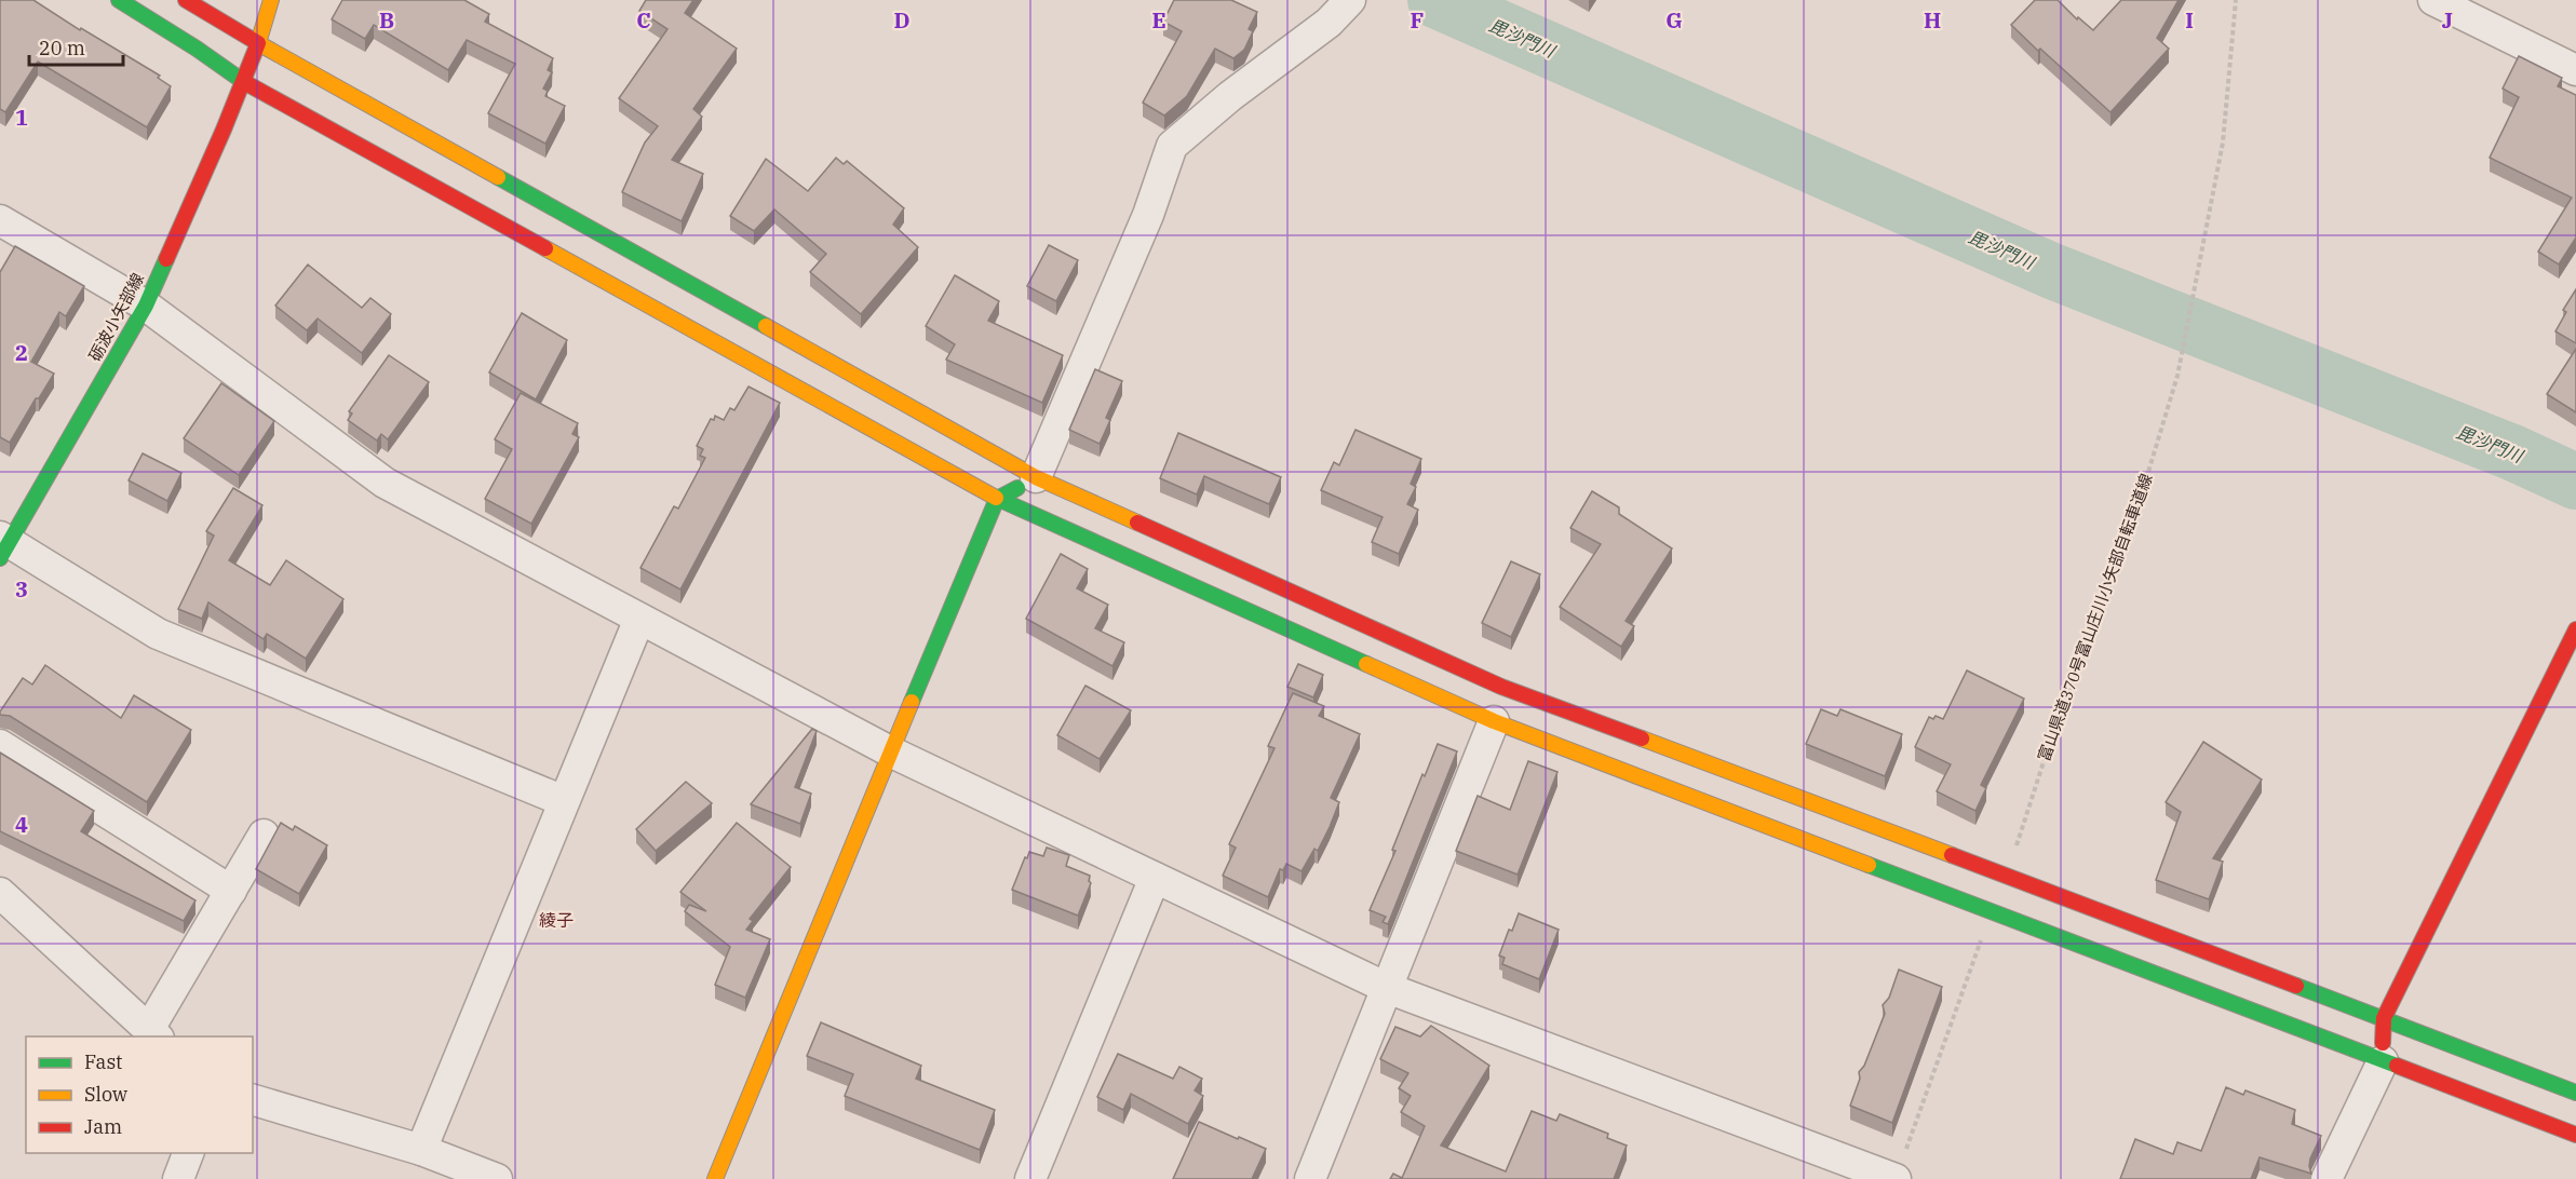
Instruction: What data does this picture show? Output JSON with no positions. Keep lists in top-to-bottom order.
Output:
{
  "streets": {
    "street": ["砺波小矢部線"],
    "path": ["富山県道370号富山庄川小矢部自転車道線"]
  },
  "districts": ["綾子"],
  "water": ["毘沙門川"],
  "legend": ["Fast", "Slow", "Jam"],
  "scale_bar": "20 m",
  "grid": {
    "columns": [
      "B",
      "C",
      "D",
      "E",
      "F",
      "G",
      "H",
      "I",
      "J"
    ],
    "rows": [
      "1",
      "2",
      "3",
      "4"
    ]
  }
}
